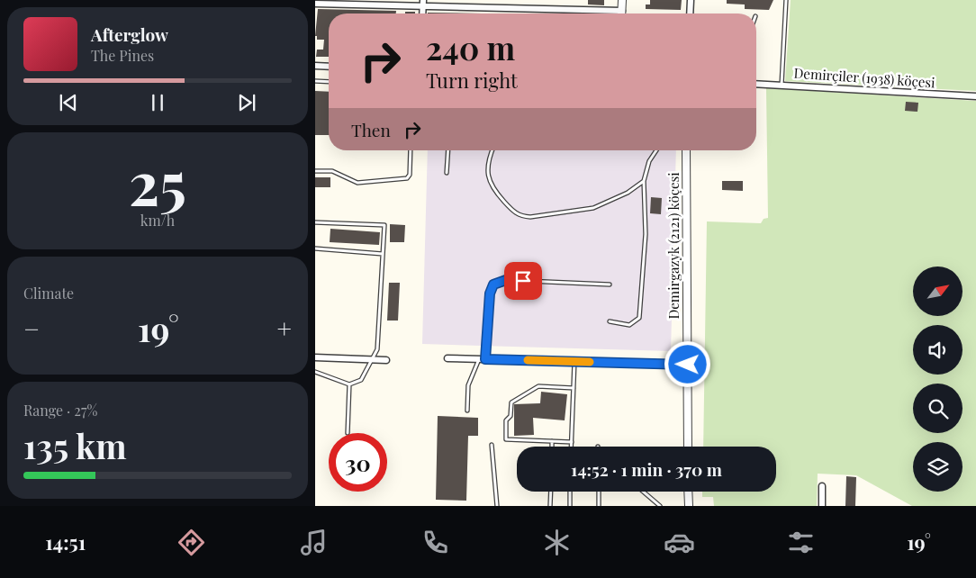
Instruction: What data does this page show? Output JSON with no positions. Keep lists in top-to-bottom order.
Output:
{
  "streets": {
    "street": ["Demirçiler (1938) köçesi", "Demirgazyk (2121) köçesi"]
  },
  "north": "top right",
  "page": {
    "turn": ["240 m", "Turn right"],
    "song": ["Afterglow", "The Pines"],
    "then": "Then",
    "tile": [
      ["25", "km/h"],
      "Climate",
      ["Range · 27%", "135 km"]
    ],
    "heat": ["−", "19°", "+"],
    "limit": "30",
    "trip": "14:52 · 1 min · 370 m",
    "tabs": ["14:51", "19°"]
  }
}
